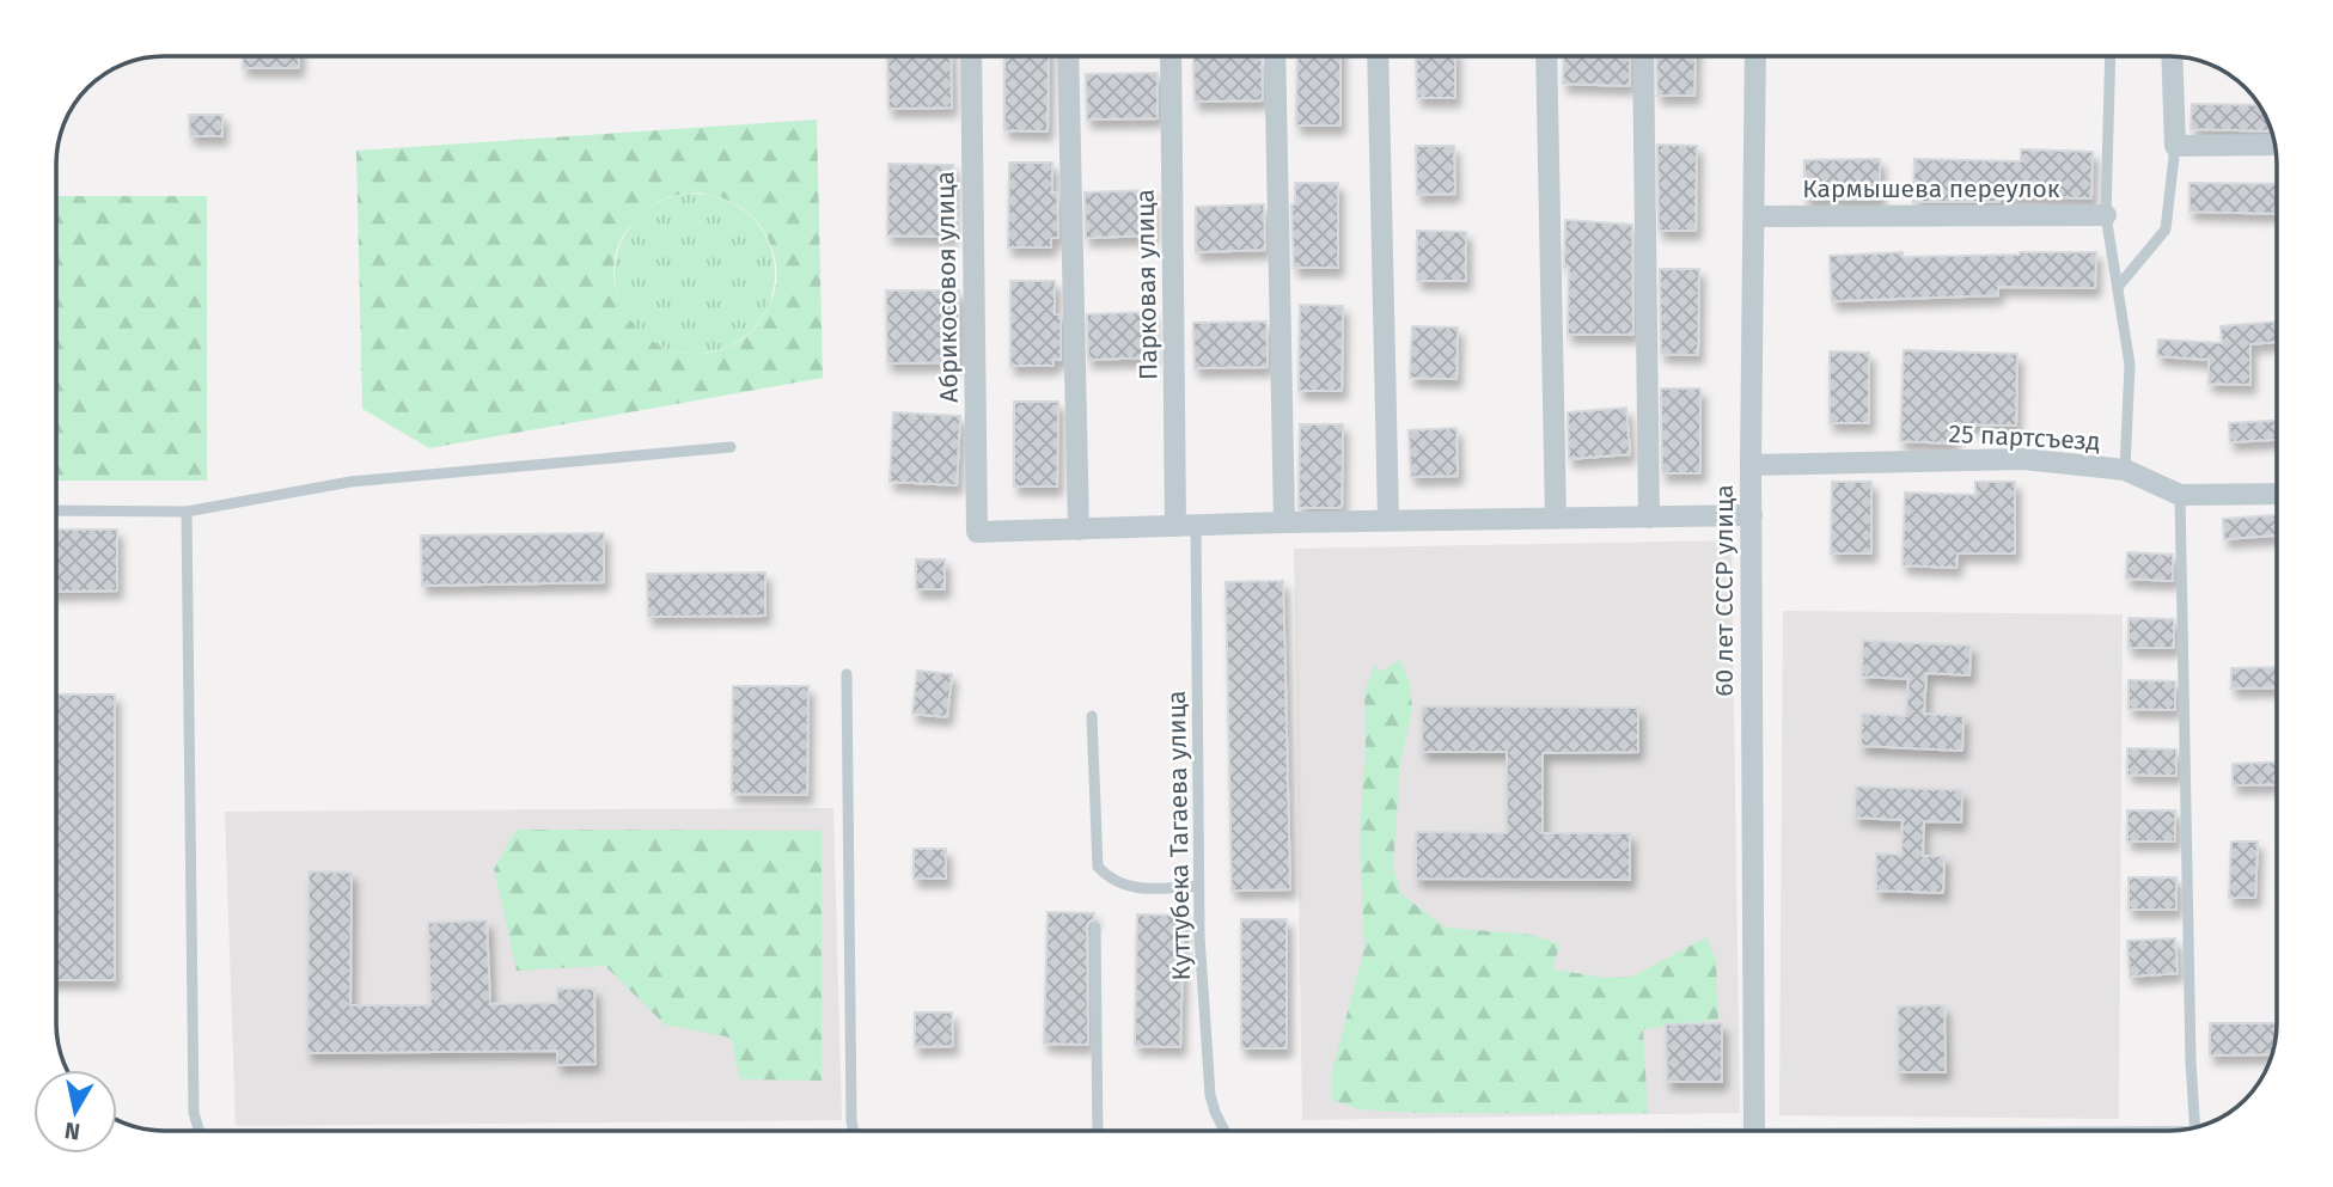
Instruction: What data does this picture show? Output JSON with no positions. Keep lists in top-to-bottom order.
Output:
{
  "streets": {
    "street": [
      "Кармышева переулок",
      "Парковая улица",
      "Абрикосовоя улица",
      "25 партсъезд",
      "60 лет СССР улица"
    ],
    "lane": ["Куттубека Тагаева улица"]
  },
  "crossings": [
    ["Кармышева переулок", "60 лет СССР улица"],
    ["Парковая улица", "Куттубека Тагаева улица"],
    ["25 партсъезд", "60 лет СССР улица"]
  ],
  "north": "bottom"
}
